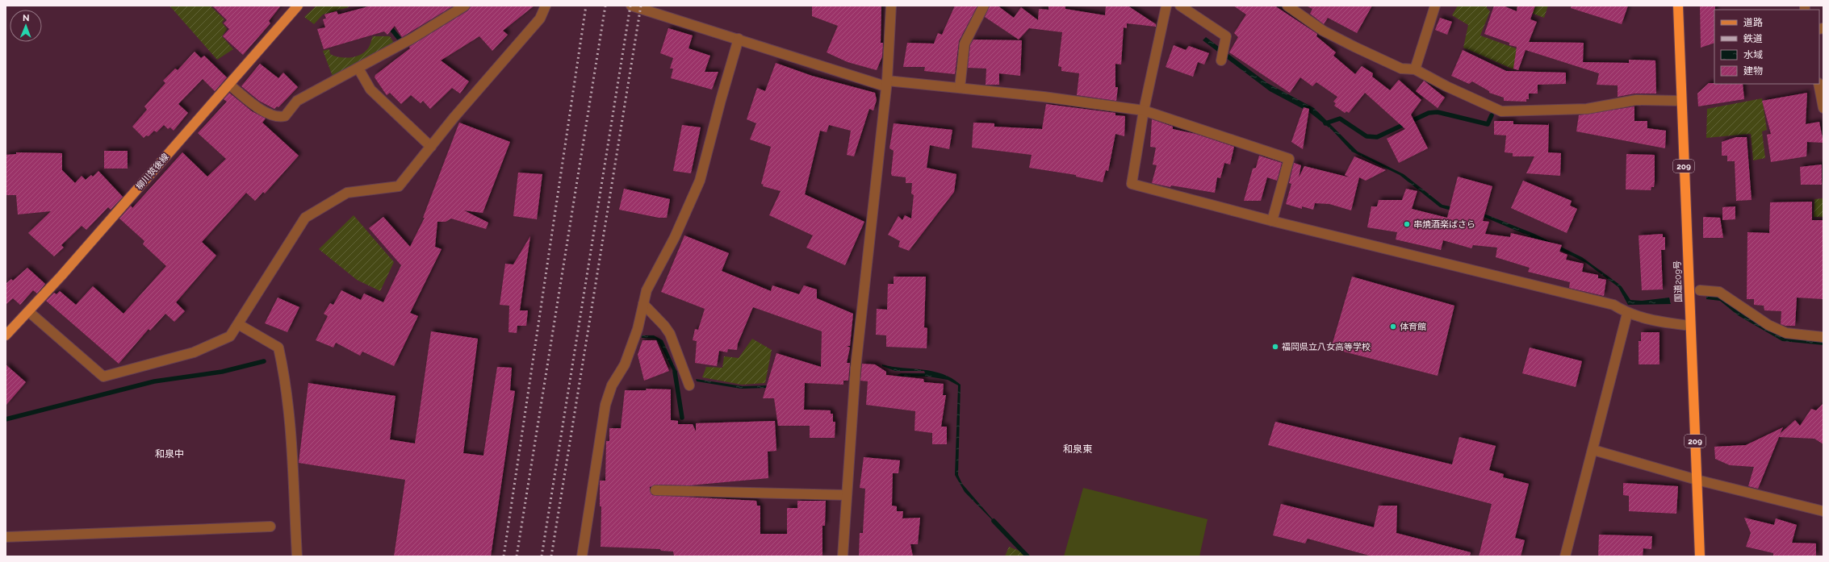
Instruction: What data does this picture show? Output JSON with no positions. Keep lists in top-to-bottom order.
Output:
{
  "streets": {
    "highway": ["209", "国道209号"],
    "main road": ["柳川筑後線"]
  },
  "districts": ["和泉東", "和泉中"],
  "places": ["串焼酒楽ばさら", "体育館", "福岡県立八女高等学校"],
  "legend": [
    "道路",
    "鉄道",
    "水域",
    "建物"
  ],
  "north": "top"
}
